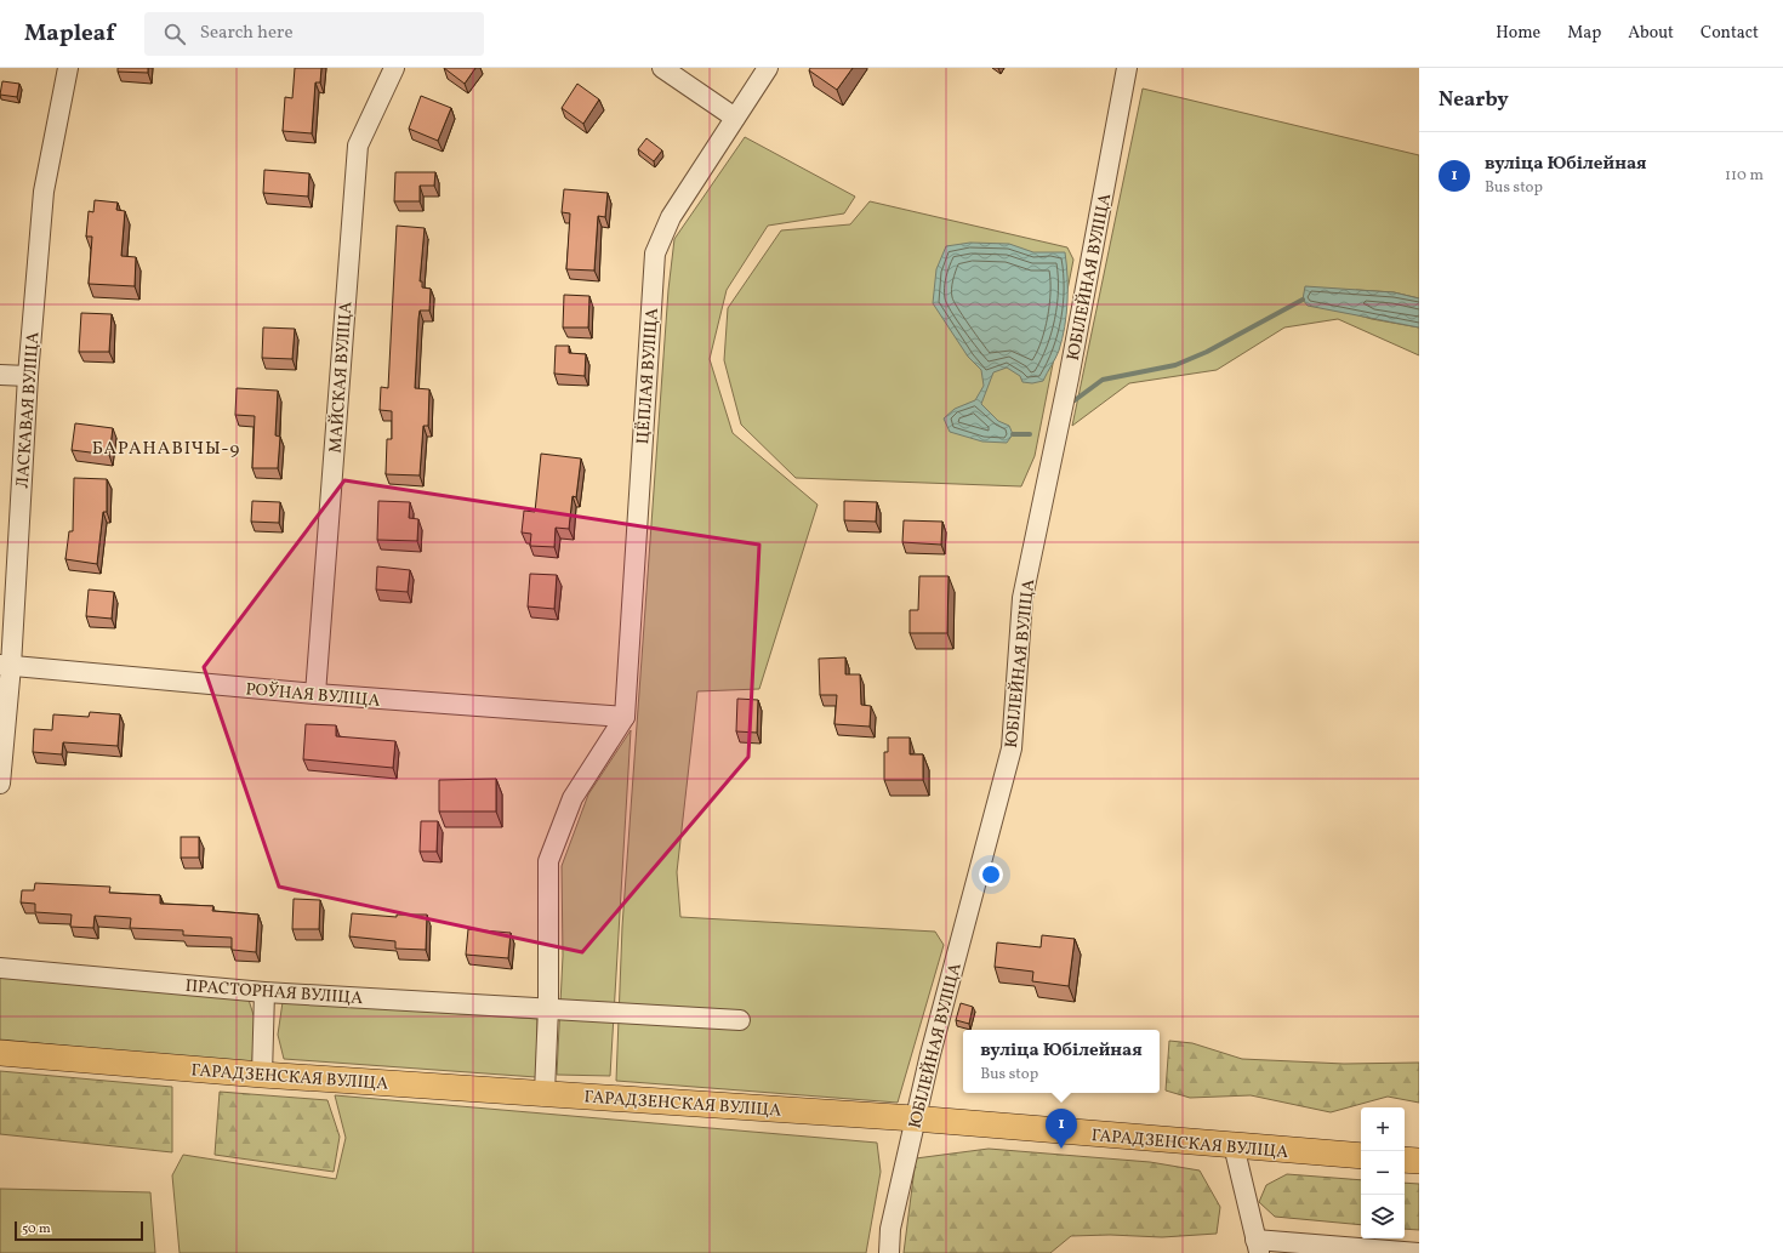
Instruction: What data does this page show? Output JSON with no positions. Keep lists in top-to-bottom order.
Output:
{
  "streets": {
    "main road": ["ГАРАДЗЕНСКАЯ ВУЛІЦА"],
    "street": [
      "ЮБІЛЕЙНАЯ ВУЛІЦА",
      "ЦЁПЛАЯ ВУЛІЦА",
      "МАЙСКАЯ ВУЛІЦА",
      "ЛАСКАВАЯ ВУЛІЦА",
      "РОЎНАЯ ВУЛІЦА",
      "ПРАСТОРНАЯ ВУЛІЦА"
    ]
  },
  "crossings": [
    ["ЮБІЛЕЙНАЯ ВУЛІЦА", "ГАРАДЗЕНСКАЯ ВУЛІЦА"],
    ["ЦЁПЛАЯ ВУЛІЦА", "РОЎНАЯ ВУЛІЦА"],
    ["МАЙСКАЯ ВУЛІЦА", "РОЎНАЯ ВУЛІЦА"],
    ["ЛАСКАВАЯ ВУЛІЦА", "РОЎНАЯ ВУЛІЦА"]
  ],
  "districts": ["БАРАНАВІЧЫ-9"],
  "scale_bar": "50 m",
  "page": {
    "header": "Mapleaf",
    "search": "Search here",
    "nav": [
      "Home",
      "Map",
      "About",
      "Contact"
    ],
    "heading": "Nearby",
    "list": [
      {
        "mark": "1",
        "name": "вуліца Юбілейная",
        "note": "Bus stop",
        "value": "110 m"
      }
    ],
    "popup": ["вуліца Юбілейная", "Bus stop"],
    "map_buttons": ["+", "−"],
    "pins": "1",
    "scale": "50 m"
  }
}
